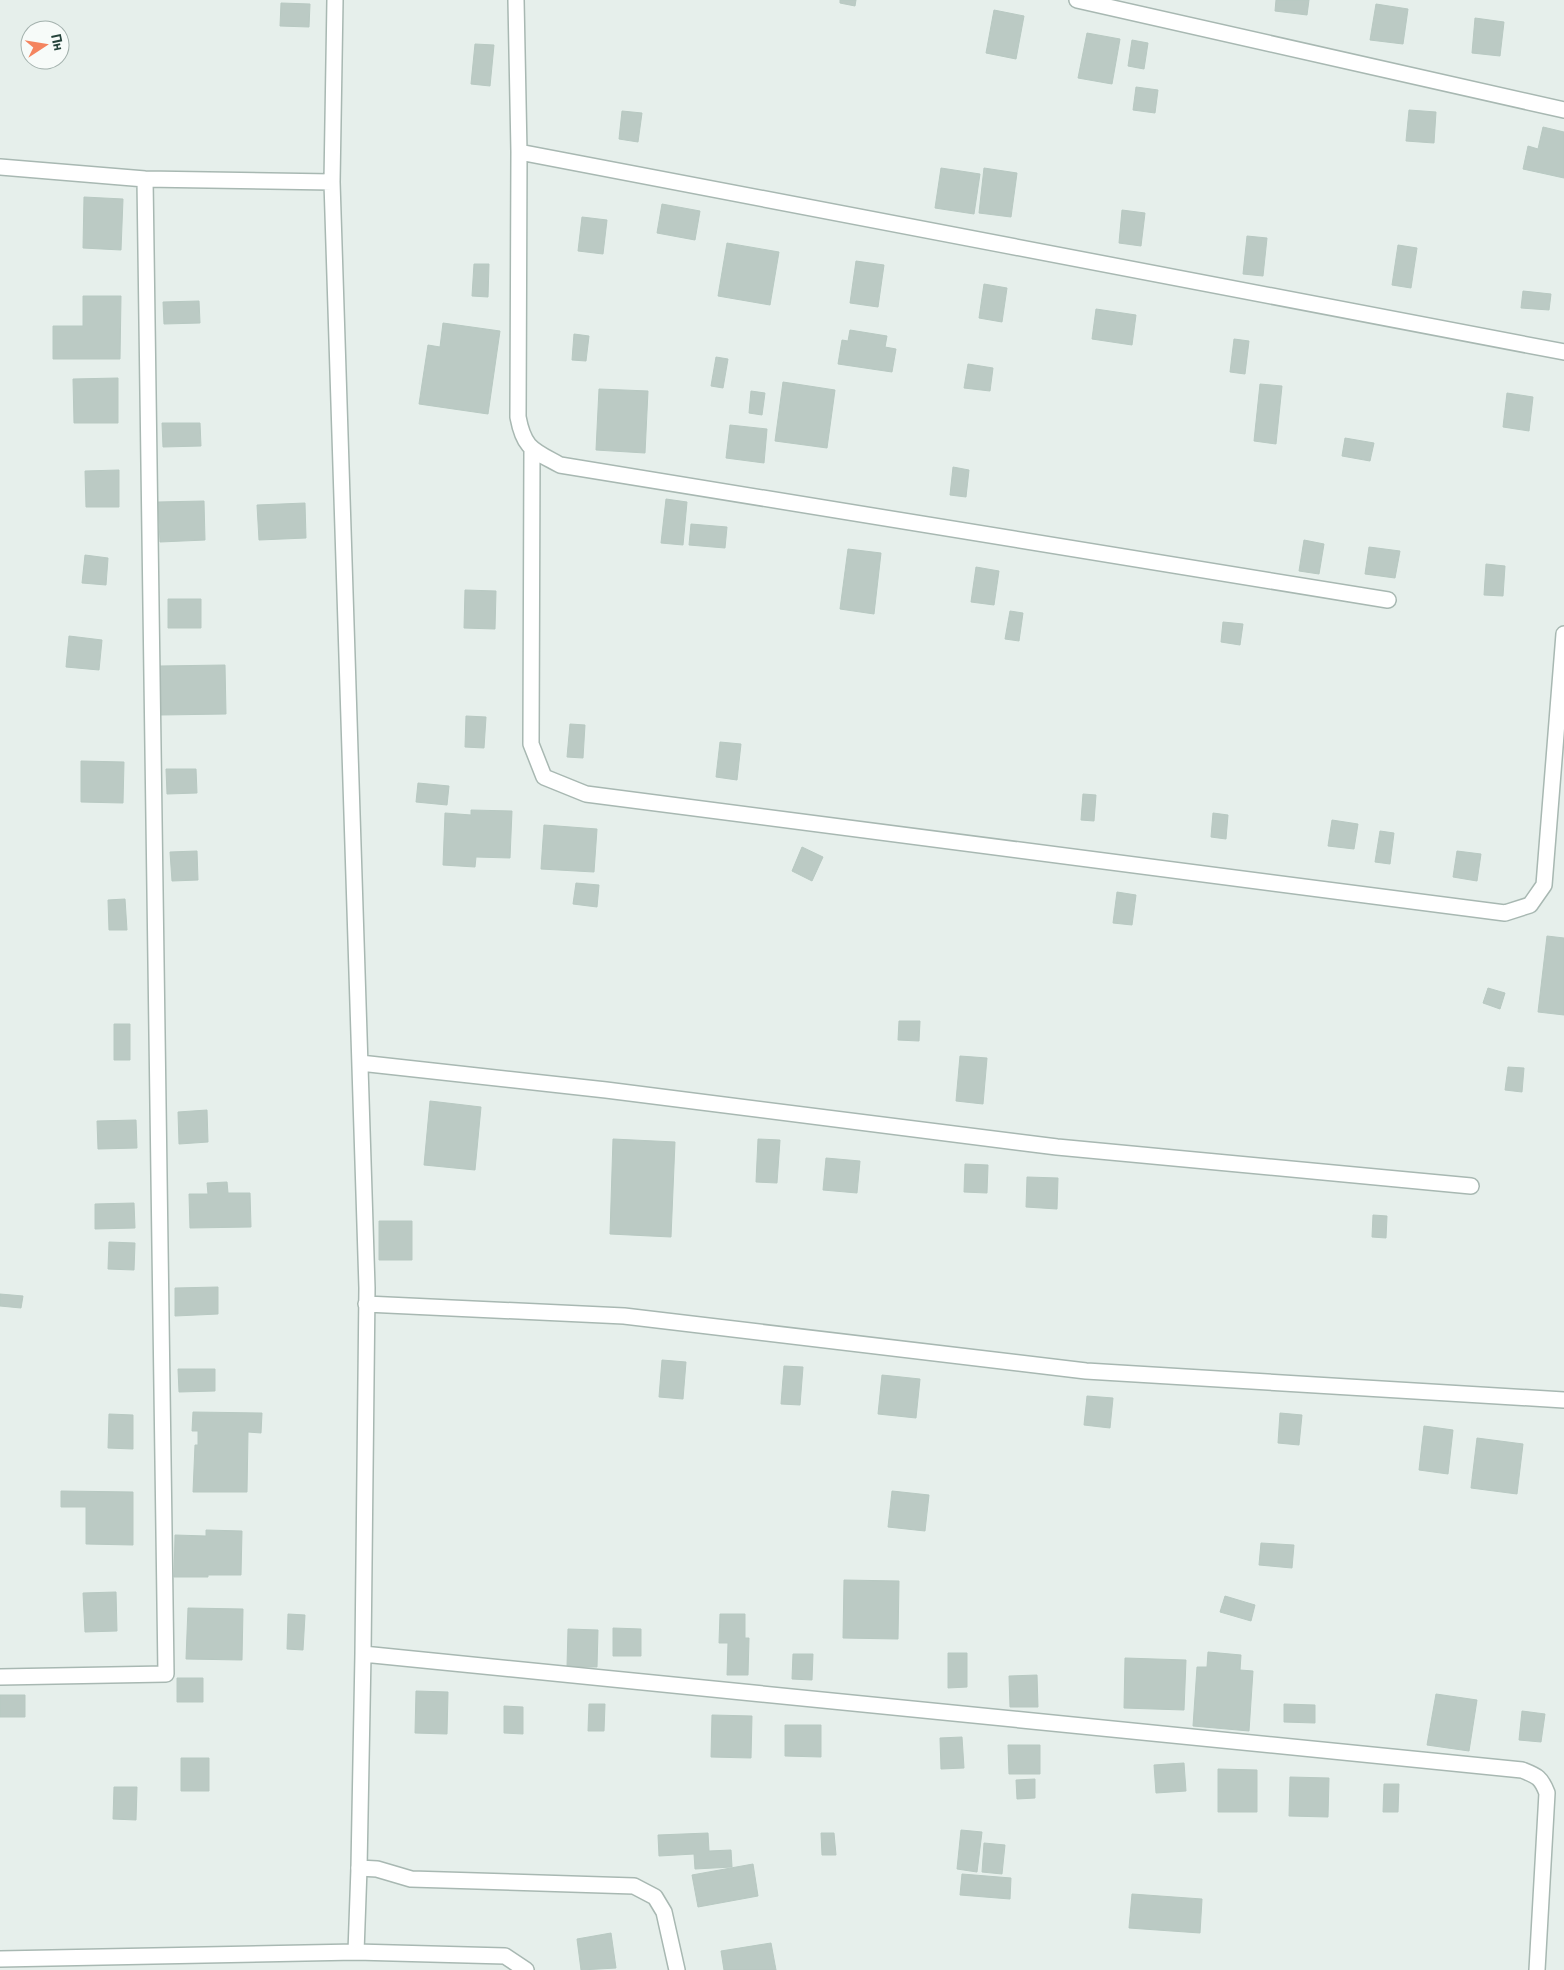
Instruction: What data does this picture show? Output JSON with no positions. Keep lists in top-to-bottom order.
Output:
{
  "north": "right"
}
